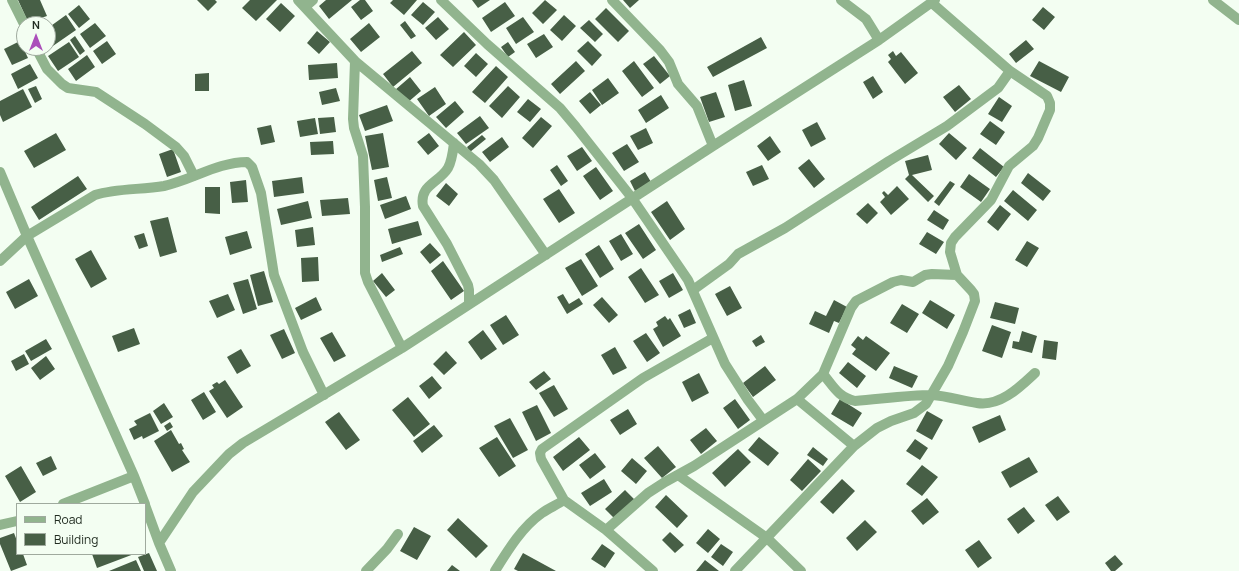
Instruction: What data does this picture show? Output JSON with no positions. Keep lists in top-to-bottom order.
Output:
{
  "legend": ["Road", "Building"],
  "north": "top"
}
